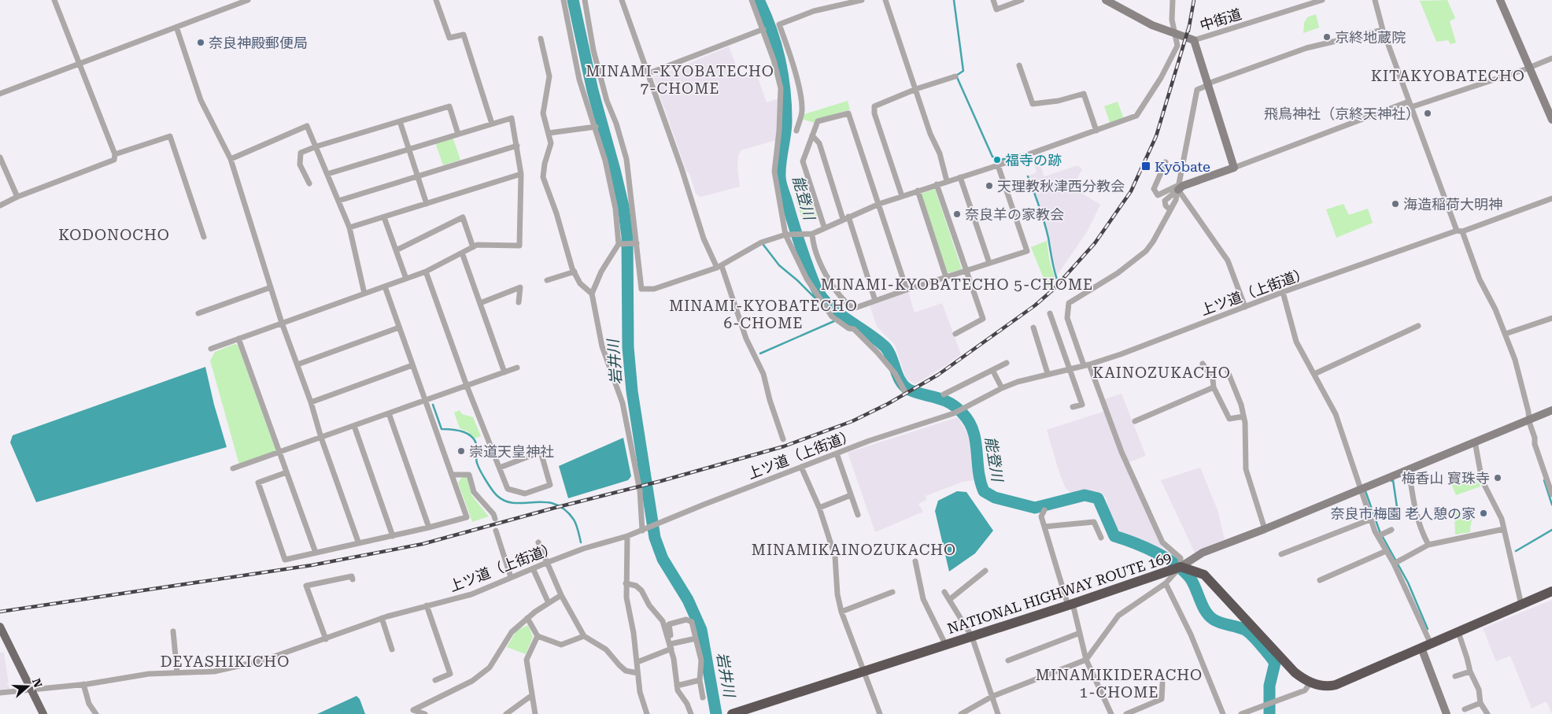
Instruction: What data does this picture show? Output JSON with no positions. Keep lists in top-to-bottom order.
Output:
{
  "streets": {
    "highway": ["NATIONAL HIGHWAY ROUTE 169"],
    "street": ["中街道", "上ツ道（上街道）"]
  },
  "districts": [
    "MINAMI-KYOBATECHO 7-CHOME",
    "KITAKYOBATECHO",
    "KODONOCHO",
    "MINAMI-KYOBATECHO 5-CHOME",
    "MINAMI-KYOBATECHO 6-CHOME",
    "KAINOZUKACHO",
    "MINAMIKAINOZUKACHO",
    "DEYASHIKICHO",
    "MINAMIKIDERACHO 1-CHOME"
  ],
  "water": ["能登川", "岩井川"],
  "places": {
    "other": [
      "京終地蔵院",
      "奈良神殿郵便局",
      "飛鳥神社（京終天神社）",
      "福寺の跡",
      "天理教秋津西分教会",
      "海造稲荷大明神",
      "奈良羊の家教会",
      "崇道天皇神社",
      "梅香山 寳珠寺",
      "奈良市梅園 老人憩の家"
    ],
    "transit": ["Kyōbate"]
  },
  "north": "right"
}
